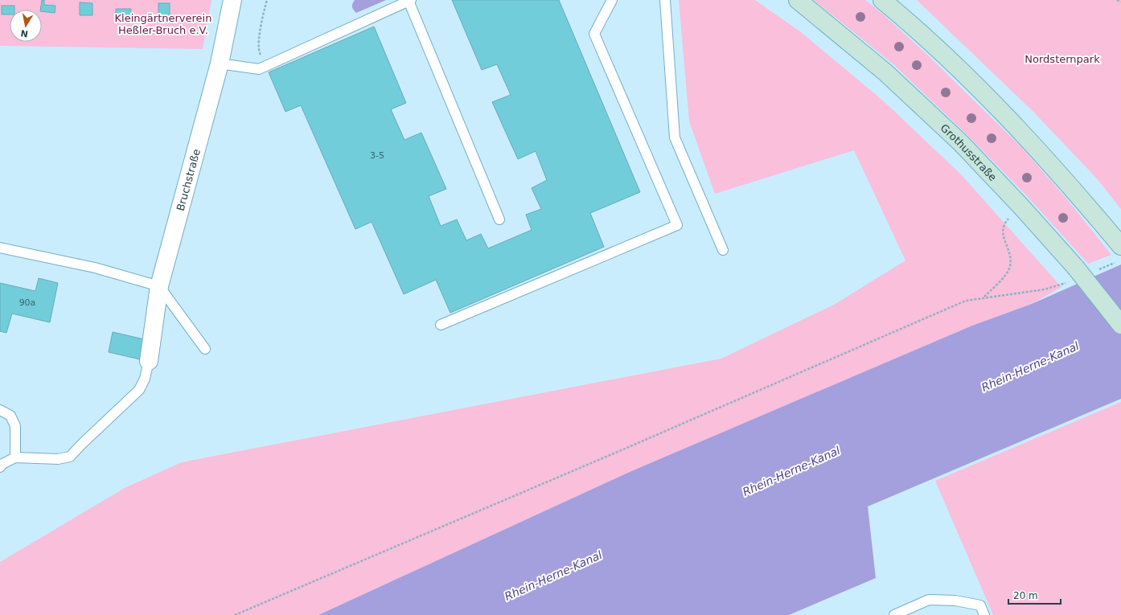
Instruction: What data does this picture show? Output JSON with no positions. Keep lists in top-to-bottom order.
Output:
{
  "streets": {
    "main road": ["Grothusstraße"],
    "street": ["Bruchstraße"]
  },
  "water": ["Rhein-Herne-Kanal"],
  "parks": ["Kleingärtnerverein Heßler-Bruch e.V.", "Nordsternpark"],
  "house_numbers": ["3-5", "90a"],
  "scale_bar": "20 m",
  "north": "bottom"
}
